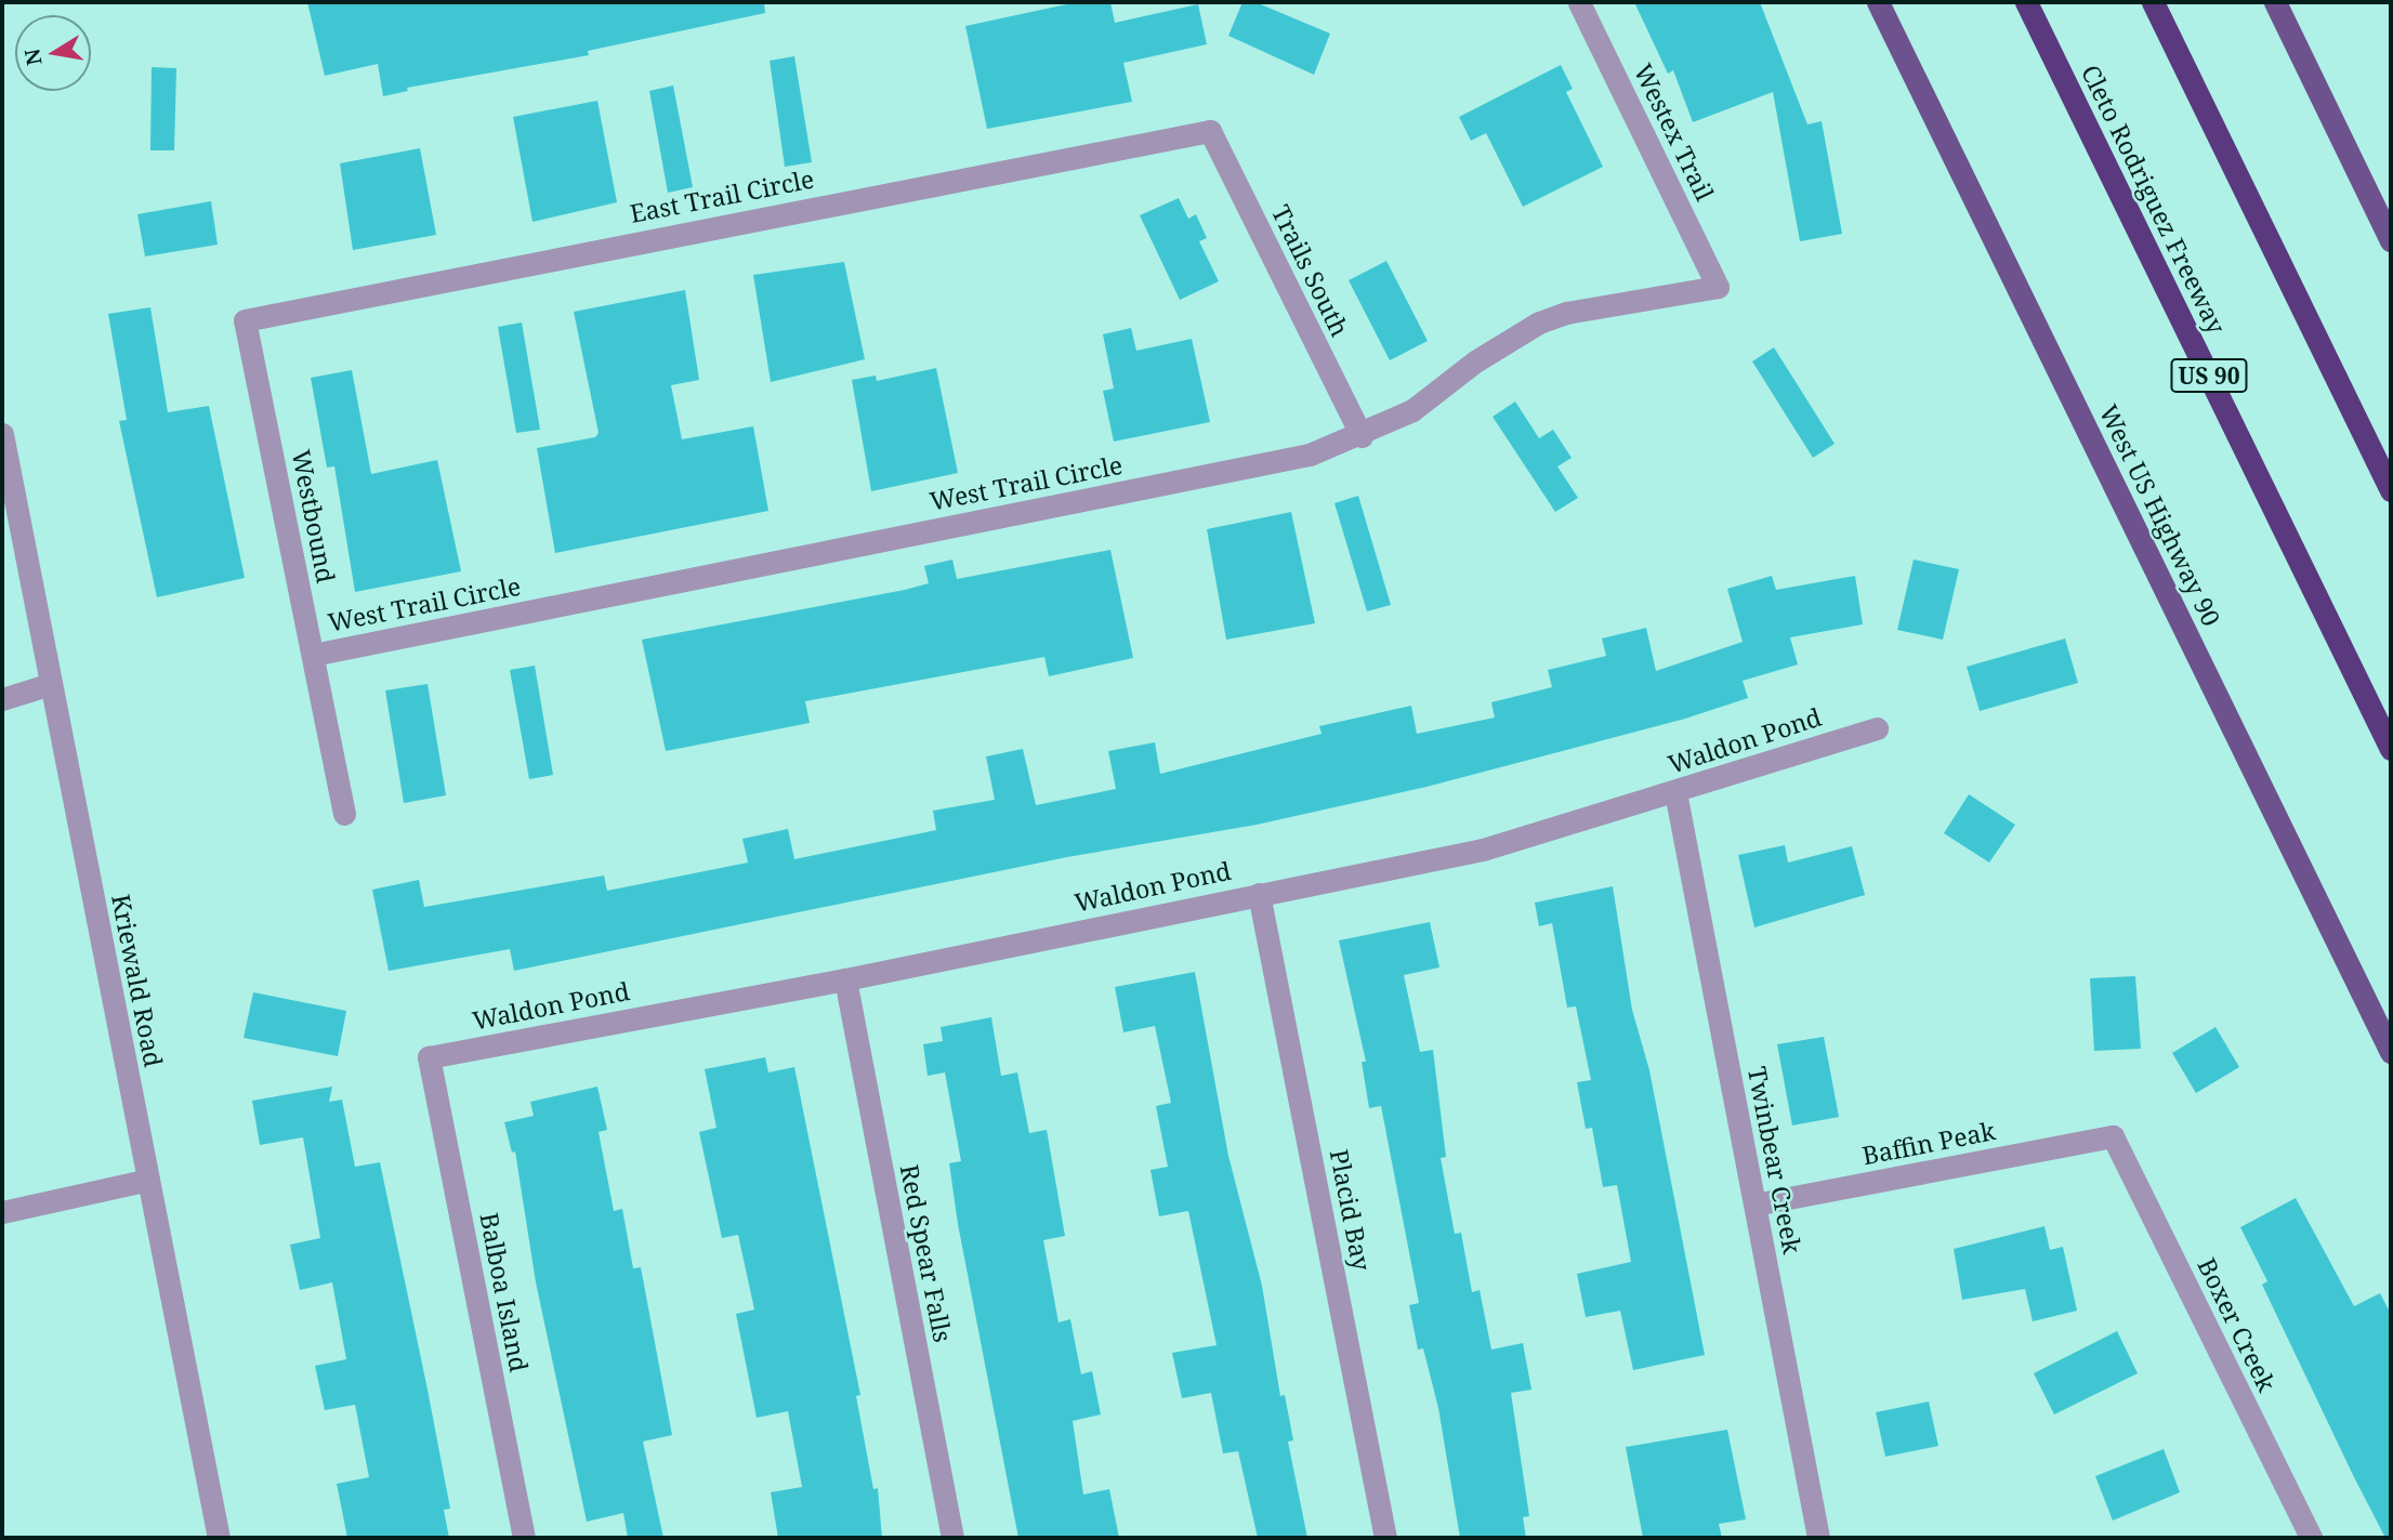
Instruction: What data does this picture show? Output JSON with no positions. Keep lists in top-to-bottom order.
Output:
{
  "streets": {
    "highway": ["Cleto Rodriguez Freeway", "US 90"],
    "main road": ["West US Highway 90"],
    "street": [
      "Westex Trail",
      "East Trail Circle",
      "Trails South",
      "West Trail Circle",
      "Westbound",
      "Waldon Pond",
      "Kriewald Road",
      "Baffin Peak",
      "Twinbear Creek",
      "Placid Bay",
      "Red Spear Falls",
      "Balboa Island",
      "Boxer Creek"
    ]
  },
  "crossings": [
    ["Westex Trail", "West Trail Circle"],
    ["East Trail Circle", "Trails South"],
    ["East Trail Circle", "Westbound"],
    ["Trails South", "West Trail Circle"],
    ["West Trail Circle", "Westbound"],
    ["Waldon Pond", "Twinbear Creek"],
    ["Waldon Pond", "Placid Bay"],
    ["Waldon Pond", "Red Spear Falls"],
    ["Waldon Pond", "Balboa Island"],
    ["Baffin Peak", "Twinbear Creek"],
    ["Baffin Peak", "Boxer Creek"]
  ],
  "north": "left"
}
